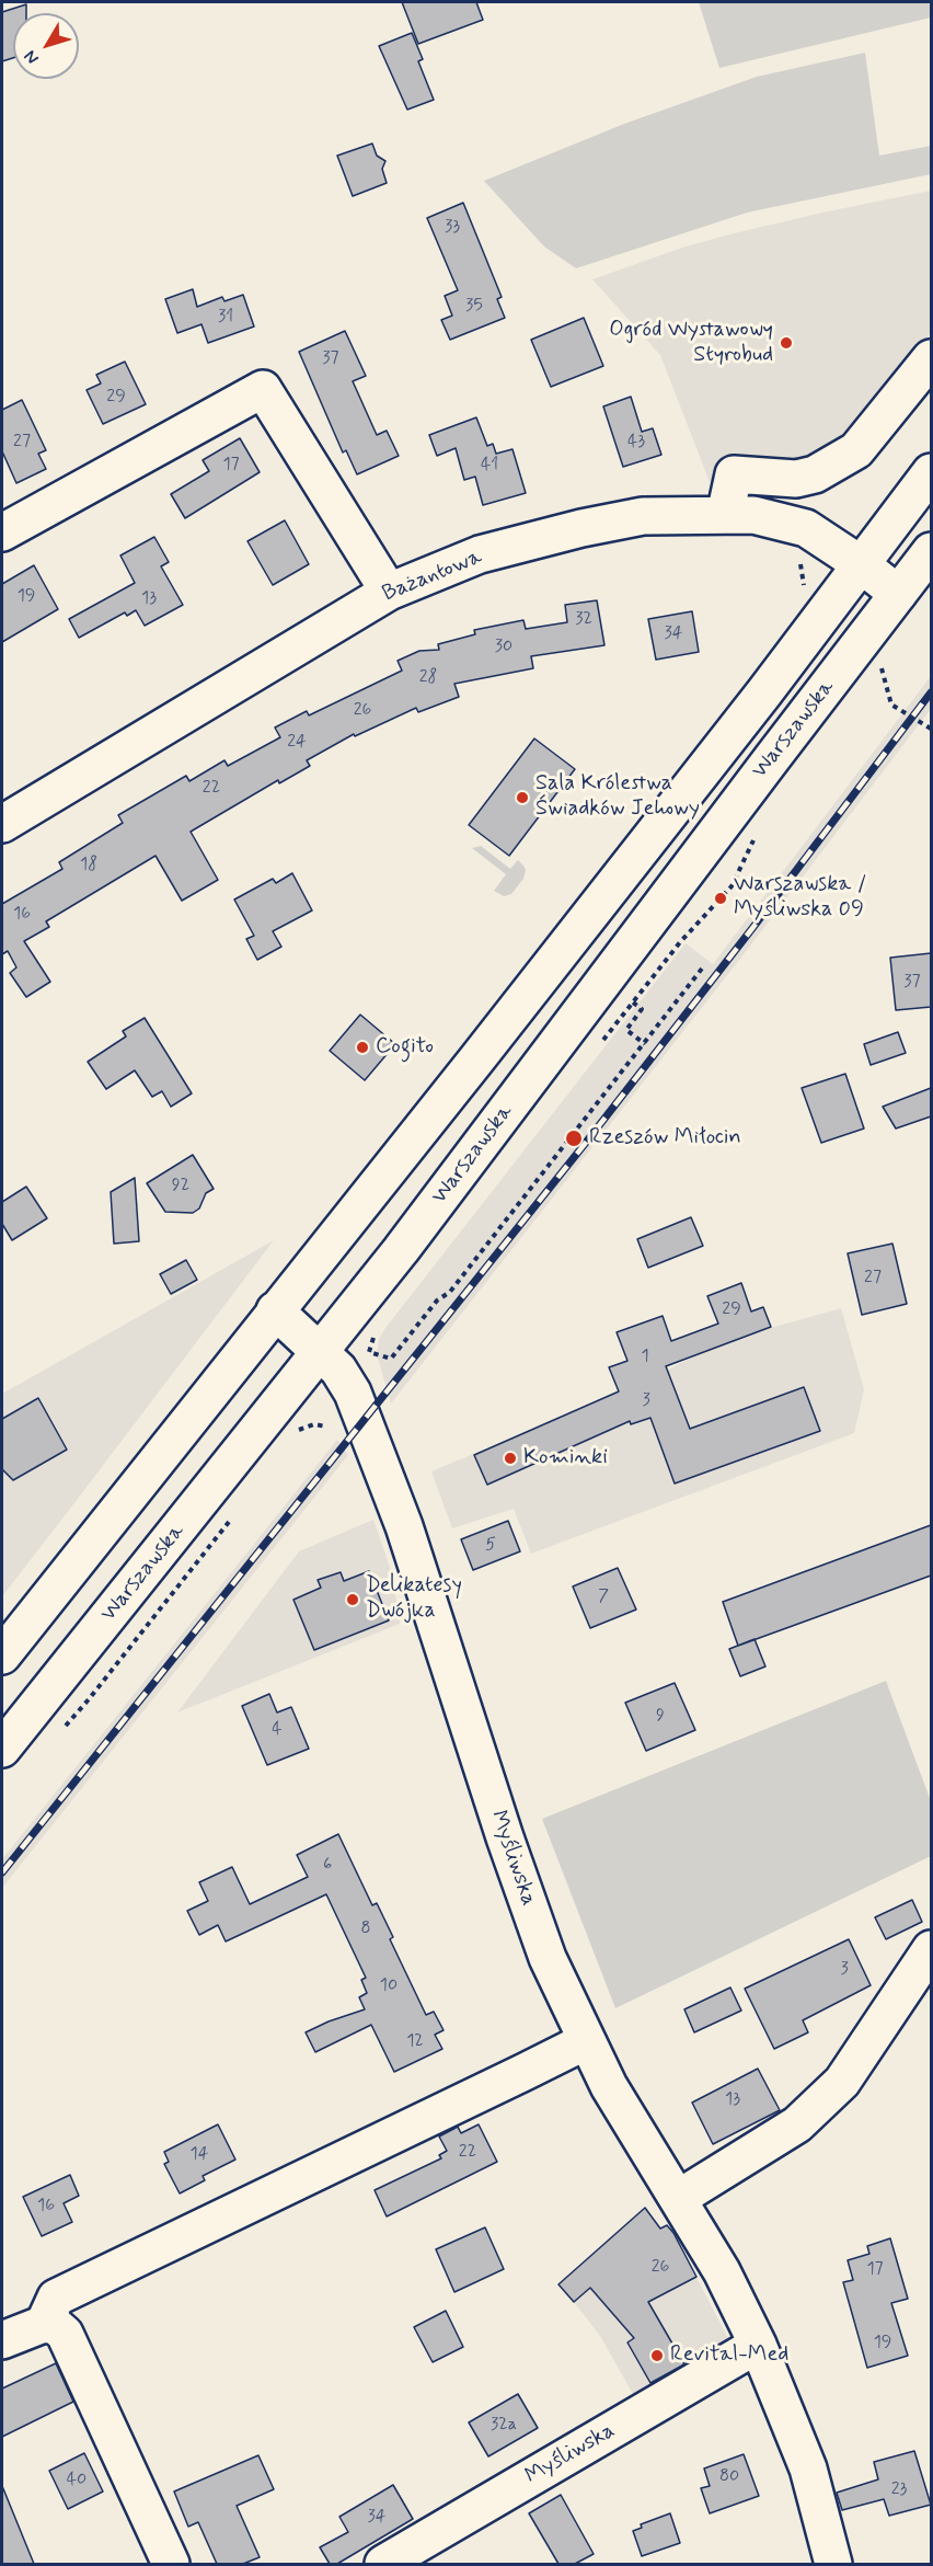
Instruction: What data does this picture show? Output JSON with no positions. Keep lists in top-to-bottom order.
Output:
{
  "streets": {
    "street": ["Bażantowa", "Warszawska", "Myśliwska"]
  },
  "crossings": [
    ["Bażantowa", "Warszawska"],
    ["Warszawska", "Myśliwska"]
  ],
  "places": [
    "Ogród Wystawowy Styrobud",
    "Sala Królestwa Świadków Jehowy",
    "Warszawska / Myśliwska 09",
    "Cogito",
    "Rzeszów Miłocin",
    "Kominki",
    "Delikatesy Dwójka",
    "Revital-Med"
  ],
  "house_numbers": [
    "33",
    "35",
    "31",
    "37",
    "29",
    "27",
    "43",
    "17",
    "41",
    "19",
    "13",
    "32",
    "34",
    "30",
    "28",
    "26",
    "24",
    "22",
    "18",
    "16",
    "37",
    "92",
    "27",
    "29",
    "1",
    "3",
    "5",
    "7",
    "9",
    "4",
    "6",
    "8",
    "3",
    "10",
    "12",
    "13",
    "22",
    "14",
    "16",
    "26",
    "17",
    "19",
    "32a",
    "80",
    "40",
    "23",
    "34"
  ],
  "north": "bottom left"
}
